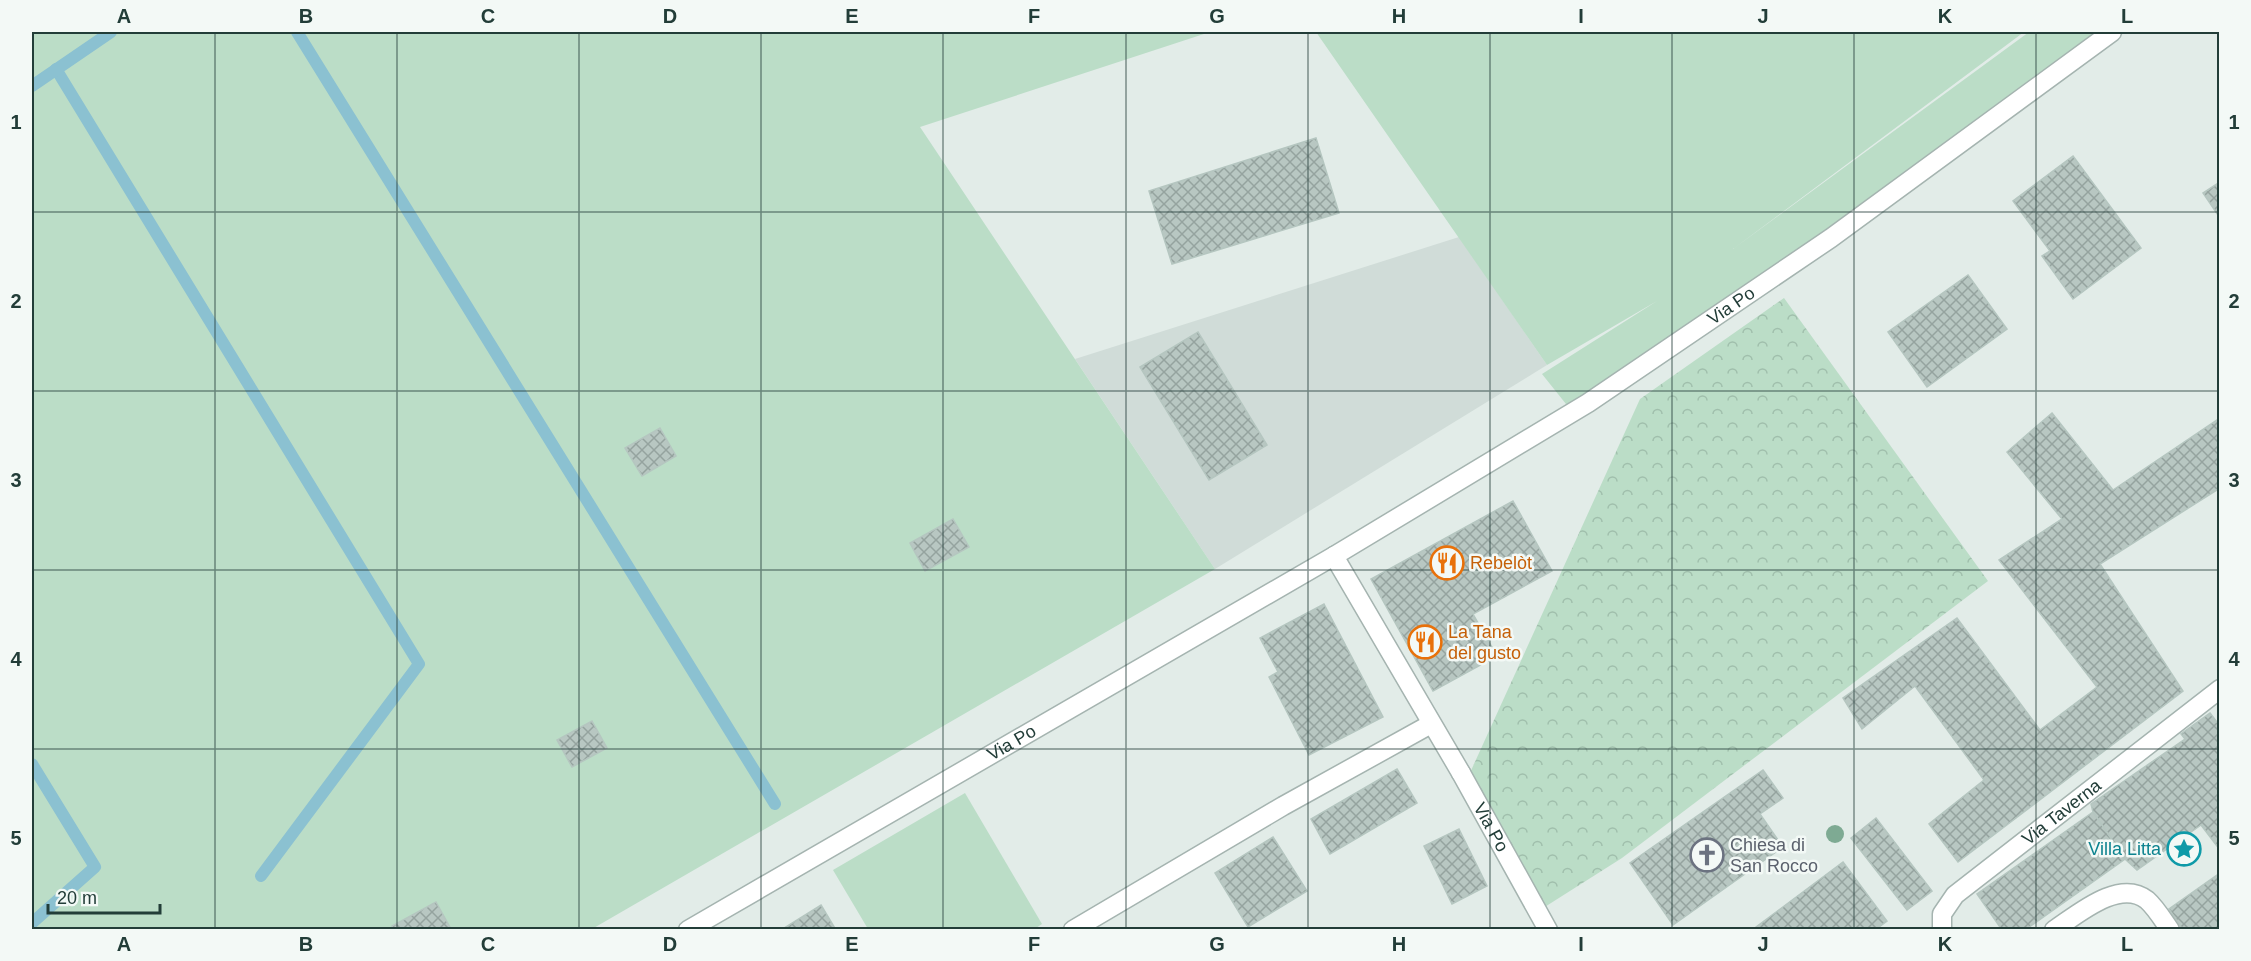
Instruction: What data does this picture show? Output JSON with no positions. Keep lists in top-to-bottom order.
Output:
{
  "streets": {
    "street": ["Via Po", "Via Taverna"]
  },
  "places": {
    "restaurant": ["Rebelòt", "La Tana del gusto"],
    "place": ["Villa Litta"],
    "church": ["Chiesa di San Rocco"]
  },
  "scale_bar": "20 m",
  "grid": {
    "columns": [
      "A",
      "B",
      "C",
      "D",
      "E",
      "F",
      "G",
      "H",
      "I",
      "J",
      "K",
      "L"
    ],
    "rows": [
      "1",
      "2",
      "3",
      "4",
      "5"
    ]
  }
}
